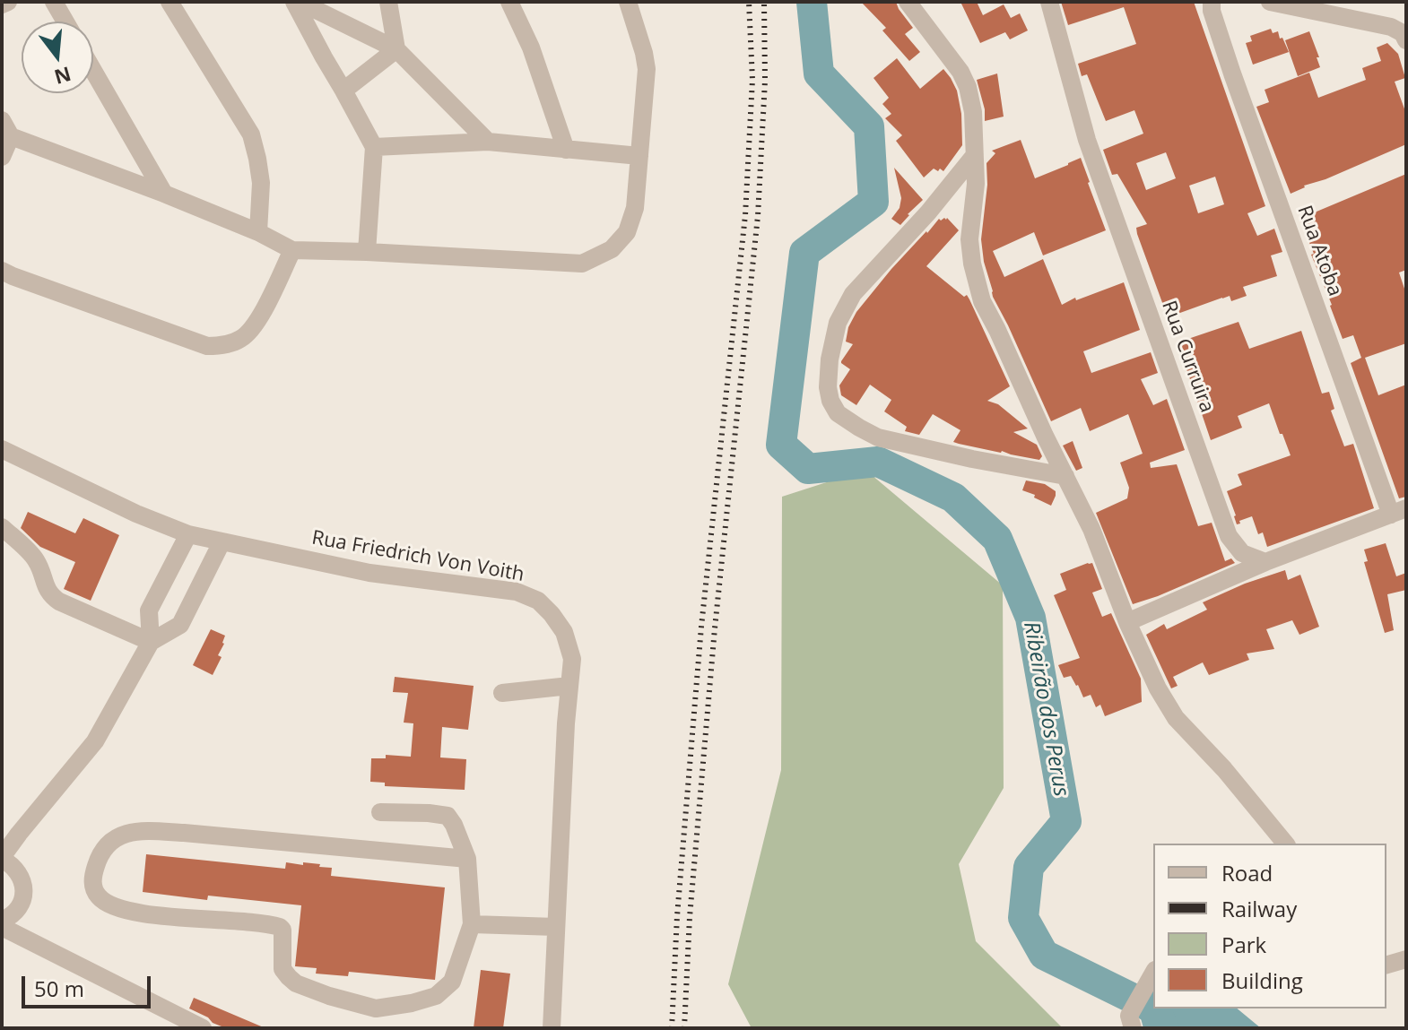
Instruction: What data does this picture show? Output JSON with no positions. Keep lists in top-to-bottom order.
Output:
{
  "streets": {
    "street": ["Rua Atoba", "Rua Curruira", "Rua Friedrich Von Voith"]
  },
  "water": ["Ribeirão dos Perus"],
  "legend": [
    "Road",
    "Railway",
    "Park",
    "Building"
  ],
  "scale_bar": "50 m",
  "north": "bottom"
}
